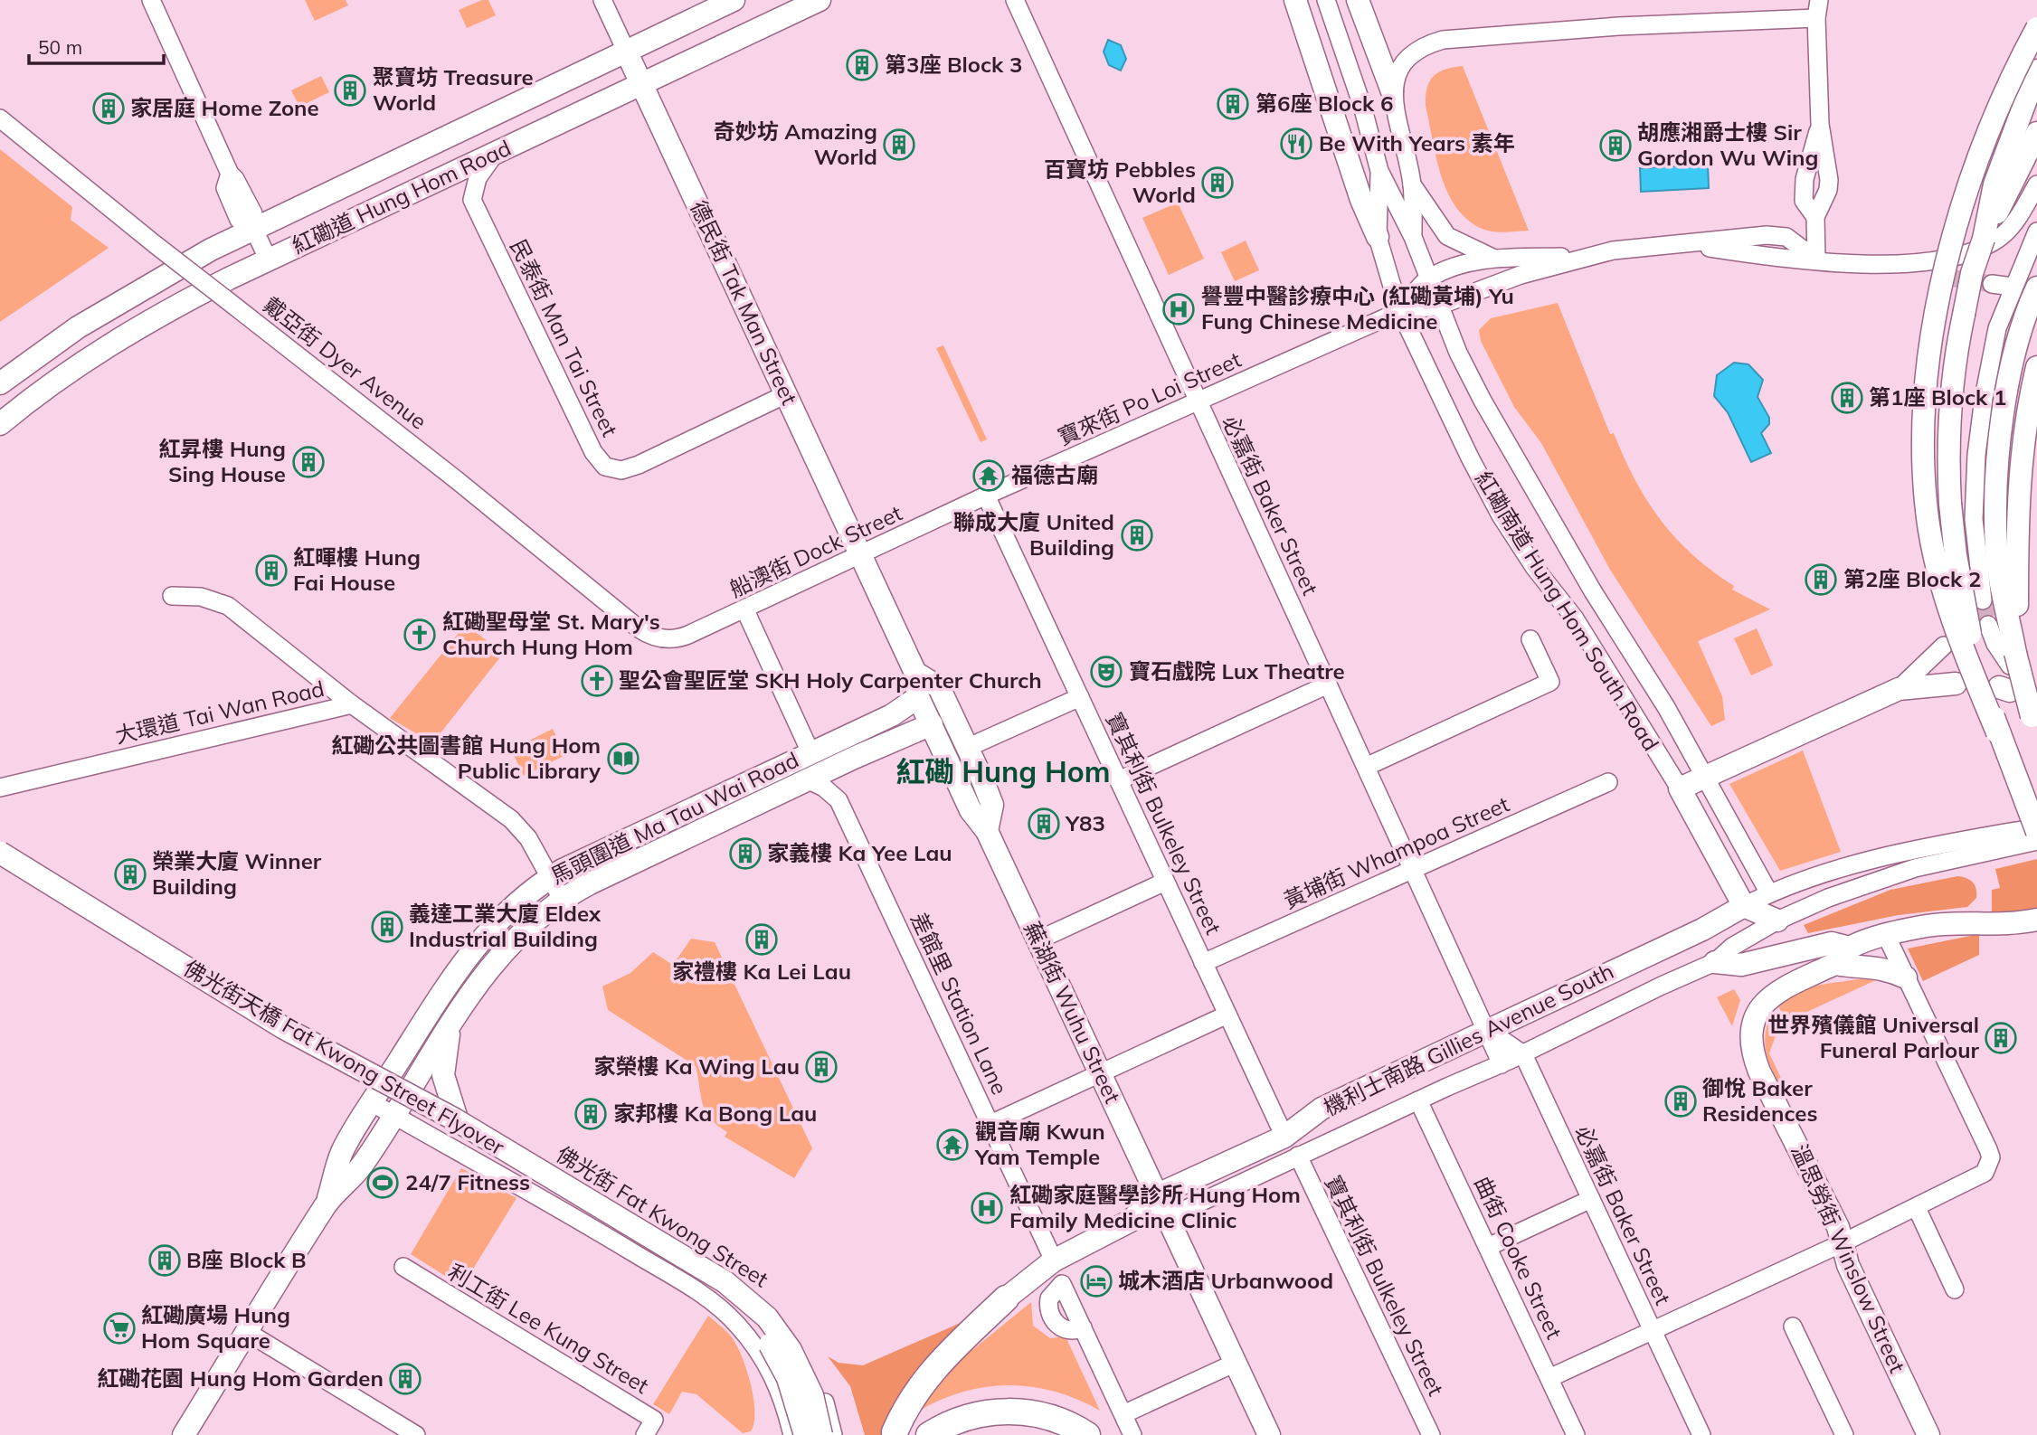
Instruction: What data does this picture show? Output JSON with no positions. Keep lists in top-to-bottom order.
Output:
{
  "streets": {
    "main road": [
      "紅磡道 Hung Hom Road",
      "德民街 Tak Man Street",
      "紅磡南道 Hung Hom South Road",
      "馬頭圍道 Ma Tau Wai Road",
      "蕪湖街 Wuhu Street",
      "機利士南路 Gillies Avenue South",
      "佛光街天橋 Fat Kwong Street Flyover",
      "溫思勞街 Winslow Street"
    ],
    "street": [
      "民泰街 Man Tai Street",
      "戴亞街 Dyer Avenue",
      "寶來街 Po Loi Street",
      "必嘉街 Baker Street",
      "船澳街 Dock Street",
      "大環道 Tai Wan Road",
      "寶其利街 Bulkeley Street",
      "黃埔街 Whampoa Street",
      "差館里 Station Lane",
      "佛光街 Fat Kwong Street",
      "曲街 Cooke Street",
      "利工街 Lee Kung Street"
    ]
  },
  "crossings": [
    ["紅磡道 Hung Hom Road", "德民街 Tak Man Street"],
    ["紅磡道 Hung Hom Road", "民泰街 Man Tai Street"],
    ["德民街 Tak Man Street", "民泰街 Man Tai Street"],
    ["德民街 Tak Man Street", "船澳街 Dock Street"],
    ["德民街 Tak Man Street", "蕪湖街 Wuhu Street"],
    ["戴亞街 Dyer Avenue", "船澳街 Dock Street"],
    ["寶來街 Po Loi Street", "必嘉街 Baker Street"],
    ["寶來街 Po Loi Street", "船澳街 Dock Street"],
    ["寶來街 Po Loi Street", "紅磡南道 Hung Hom South Road"],
    ["寶來街 Po Loi Street", "寶其利街 Bulkeley Street"],
    ["必嘉街 Baker Street", "黃埔街 Whampoa Street"],
    ["必嘉街 Baker Street", "機利士南路 Gillies Avenue South"],
    ["船澳街 Dock Street", "寶其利街 Bulkeley Street"],
    ["船澳街 Dock Street", "蕪湖街 Wuhu Street"],
    ["紅磡南道 Hung Hom South Road", "機利士南路 Gillies Avenue South"],
    ["大環道 Tai Wan Road", "馬頭圍道 Ma Tau Wai Road"],
    ["馬頭圍道 Ma Tau Wai Road", "差館里 Station Lane"],
    ["馬頭圍道 Ma Tau Wai Road", "蕪湖街 Wuhu Street"],
    ["馬頭圍道 Ma Tau Wai Road", "佛光街 Fat Kwong Street"],
    ["寶其利街 Bulkeley Street", "黃埔街 Whampoa Street"],
    ["寶其利街 Bulkeley Street", "機利士南路 Gillies Avenue South"],
    ["差館里 Station Lane", "機利士南路 Gillies Avenue South"],
    ["蕪湖街 Wuhu Street", "機利士南路 Gillies Avenue South"],
    ["機利士南路 Gillies Avenue South", "曲街 Cooke Street"]
  ],
  "districts": ["紅磡 Hung Hom"],
  "places": {
    "building": [
      "第3座 Block 3",
      "聚寶坊 Treasure World",
      "第6座 Block 6",
      "家居庭 Home Zone",
      "奇妙坊 Amazing World",
      "胡應湘爵士樓 Sir Gordon Wu Wing",
      "百寶坊 Pebbles World",
      "第1座 Block 1",
      "紅昇樓 Hung Sing House",
      "聯成大廈 United Building",
      "紅暉樓 Hung Fai House",
      "第2座 Block 2",
      "Y83",
      "家義樓 Ka Yee Lau",
      "榮業大廈 Winner Building",
      "義達工業大廈 Eldex Industrial Building",
      "家禮樓 Ka Lei Lau",
      "世界殯儀館 Universal Funeral Parlour",
      "家榮樓 Ka Wing Lau",
      "御悅 Baker Residences",
      "家邦樓 Ka Bong Lau",
      "B座 Block B",
      "紅磡花園 Hung Hom Garden"
    ],
    "restaurant": ["Be With Years 素年"],
    "hospital": ["譽豐中醫診療中心 (紅磡黃埔) Yu Fung Chinese Medicine", "紅磡家庭醫學診所 Hung Hom Family Medicine Clinic"],
    "temple": ["福德古廟", "觀音廟 Kwun Yam Temple"],
    "church": ["紅磡聖母堂 St. Mary's Church Hung Hom", "聖公會聖匠堂 SKH Holy Carpenter Church"],
    "theatre": ["寶石戲院 Lux Theatre"],
    "library": ["紅磡公共圖書館 Hung Hom Public Library"],
    "sports": ["24/7 Fitness"],
    "hotel": ["城木酒店 Urbanwood"],
    "supermarket": ["紅磡廣場 Hung Hom Square"]
  },
  "scale_bar": "50 m"
}
